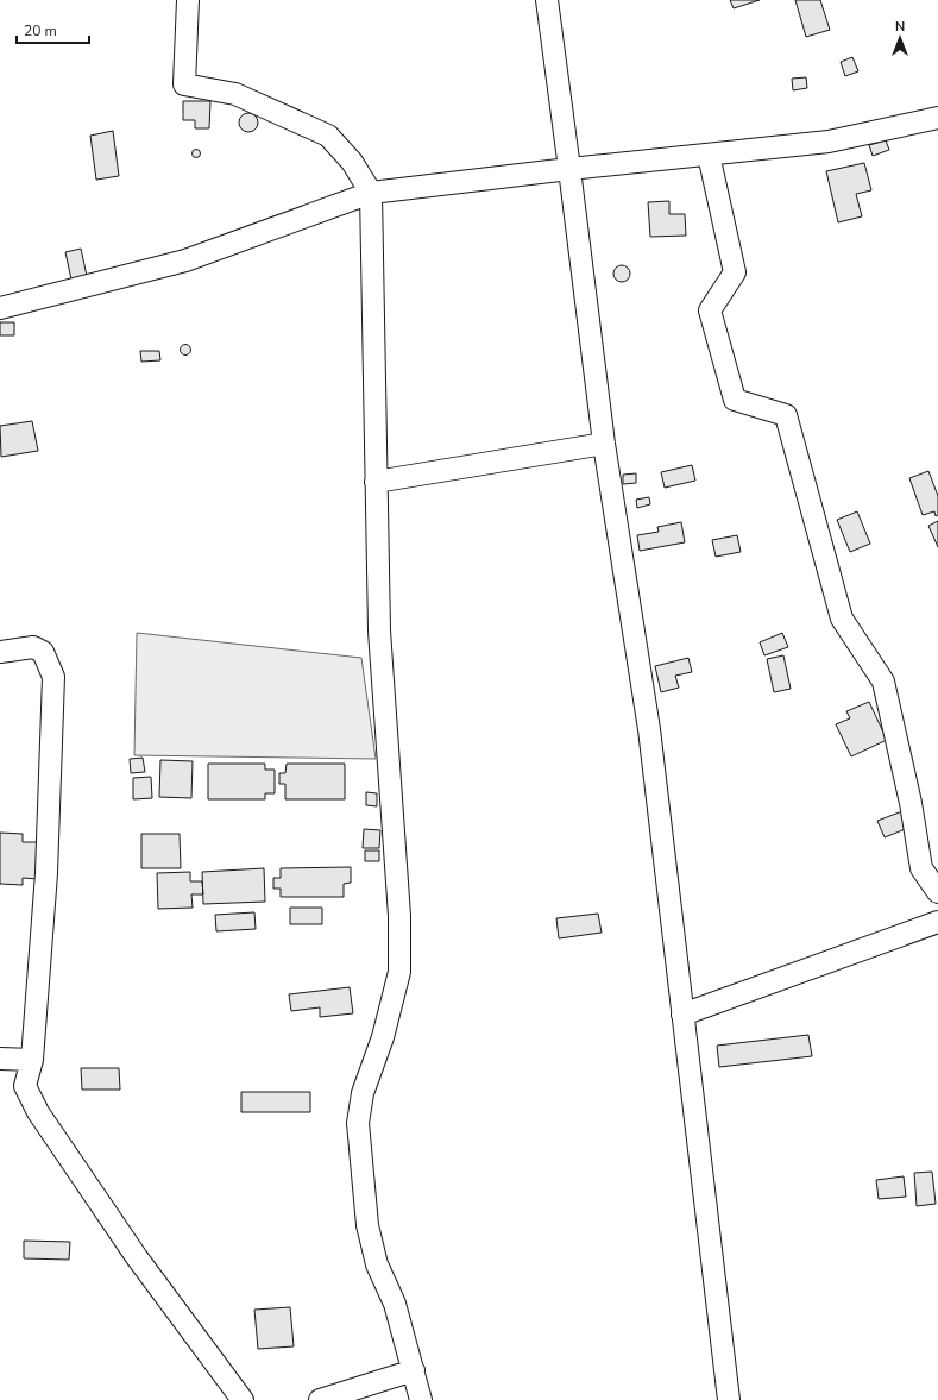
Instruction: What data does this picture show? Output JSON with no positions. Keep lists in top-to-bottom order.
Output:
{
  "scale_bar": "20 m",
  "north": "top"
}
